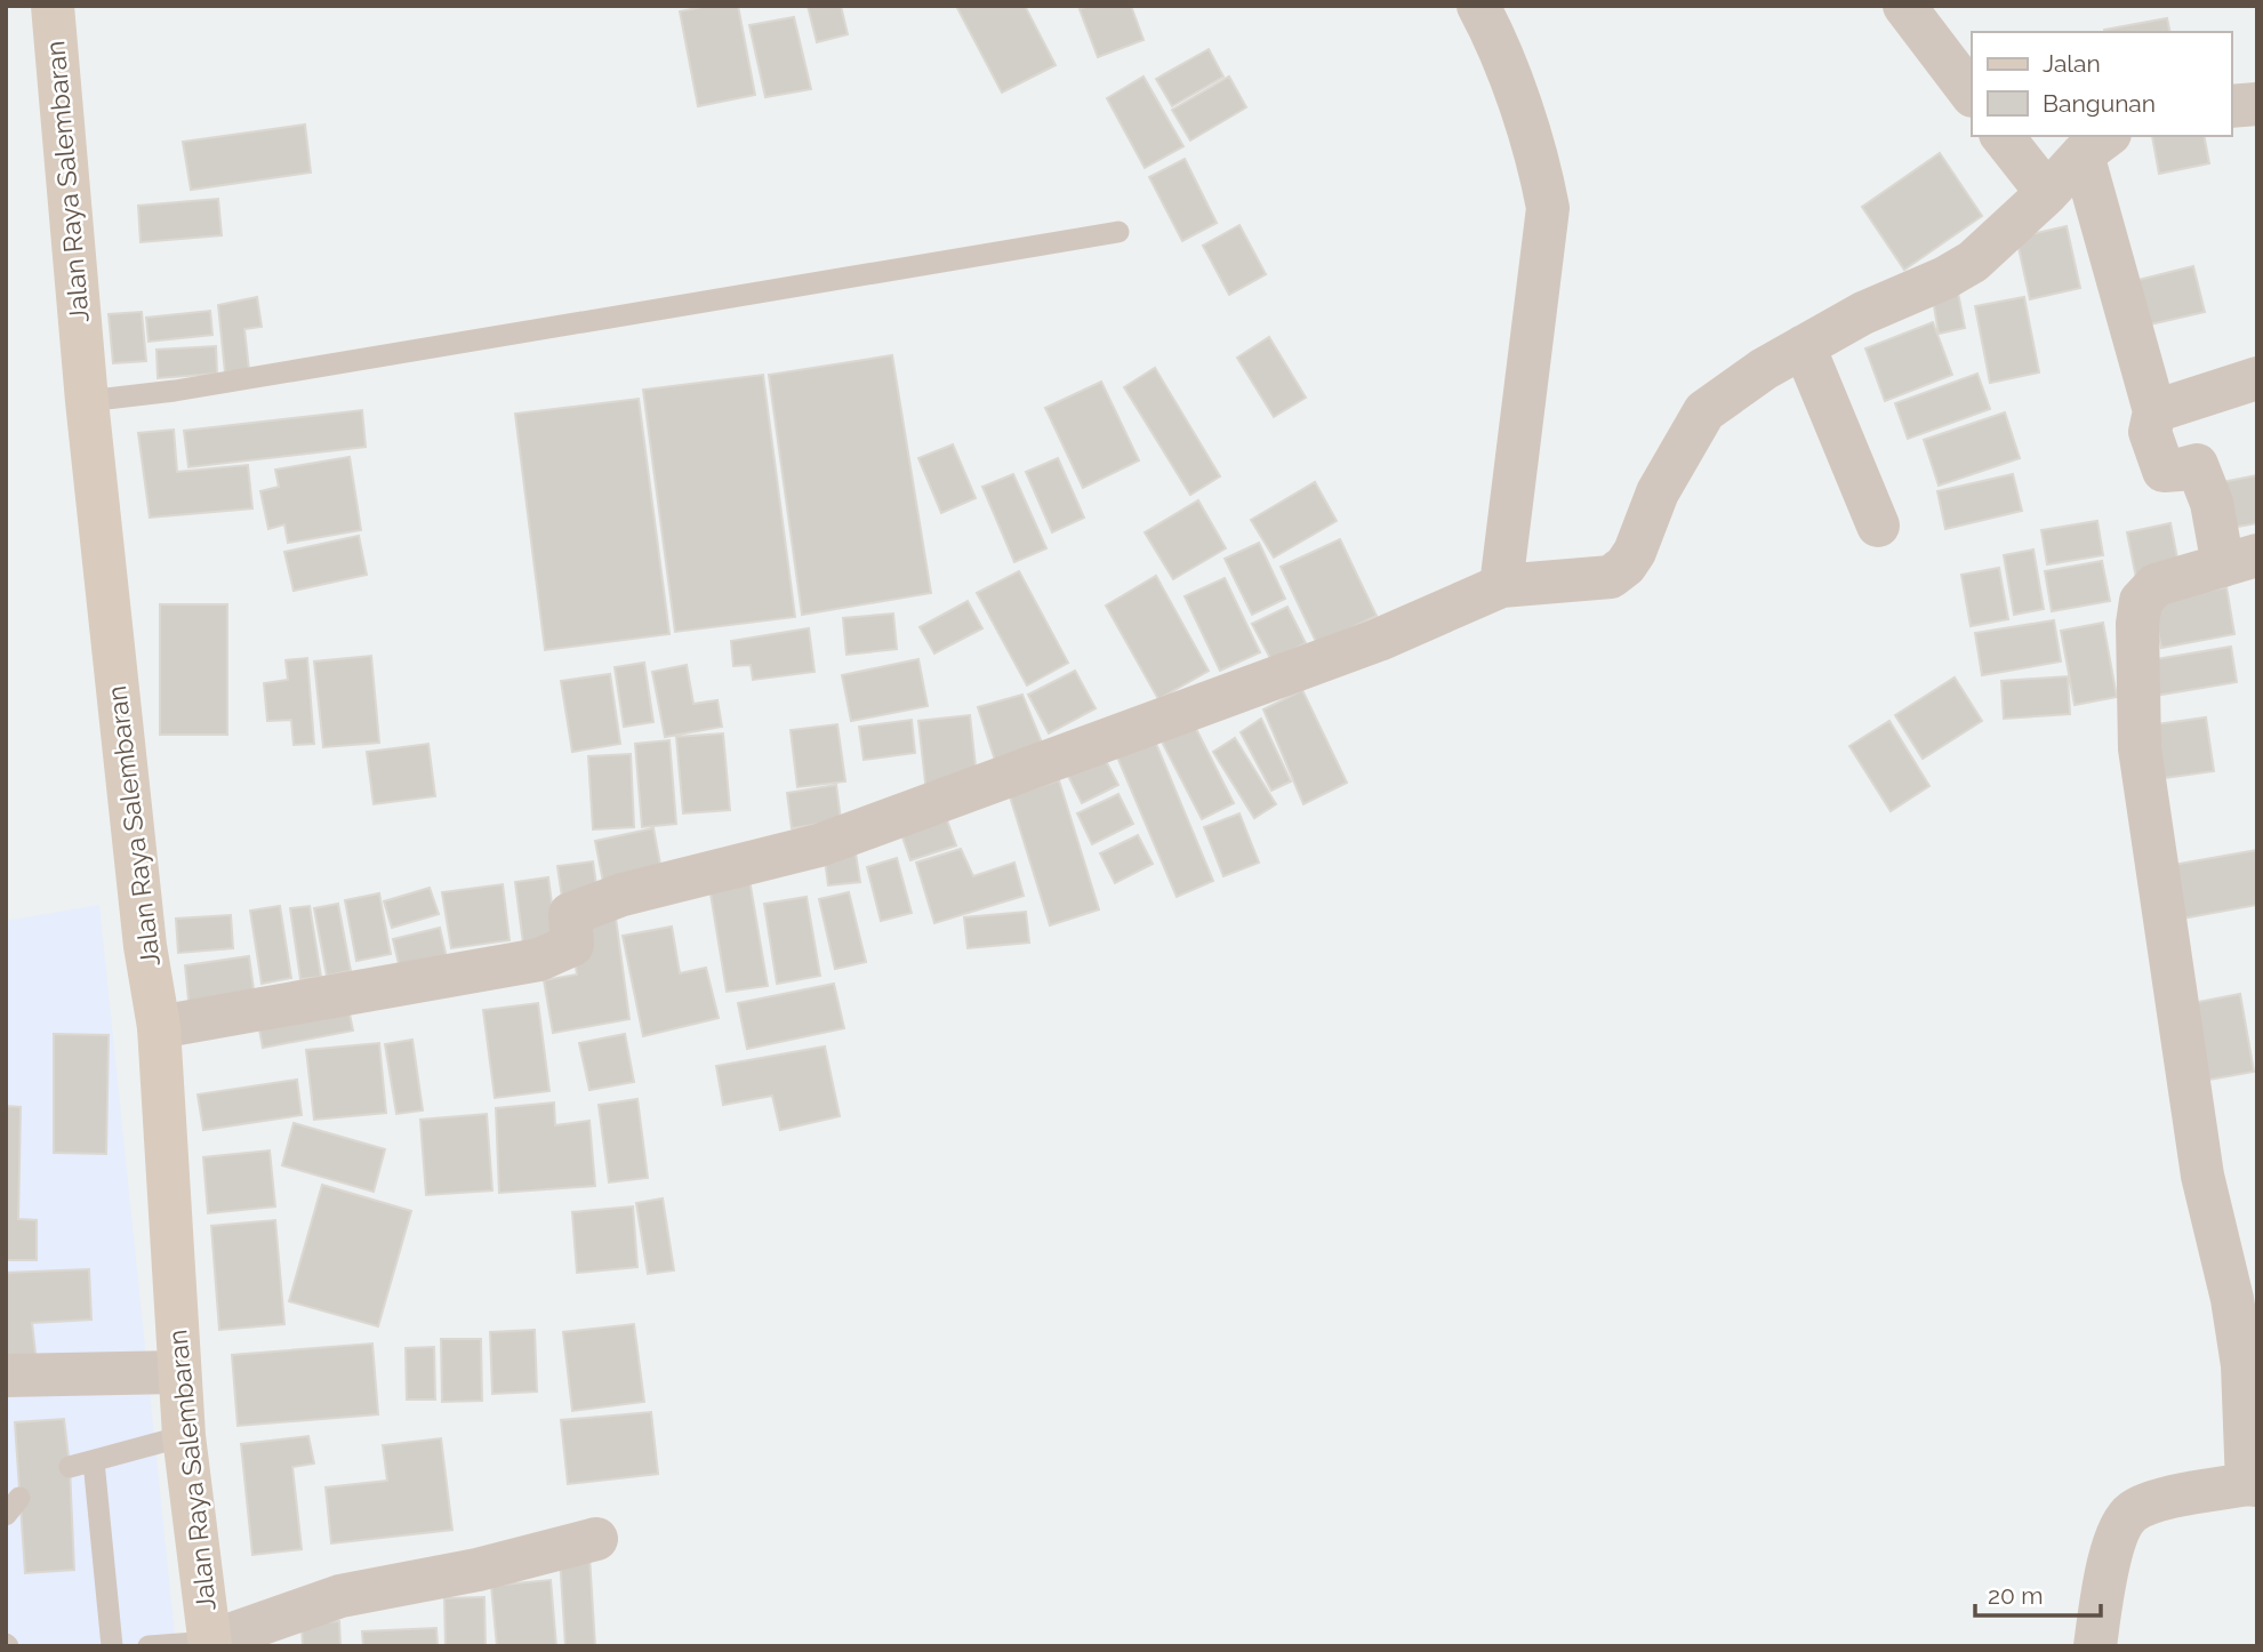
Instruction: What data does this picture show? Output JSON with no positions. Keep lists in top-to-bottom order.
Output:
{
  "streets": {
    "main road": ["Jalan Raya Salembaran"]
  },
  "legend": ["Jalan", "Bangunan"],
  "scale_bar": "20 m"
}
